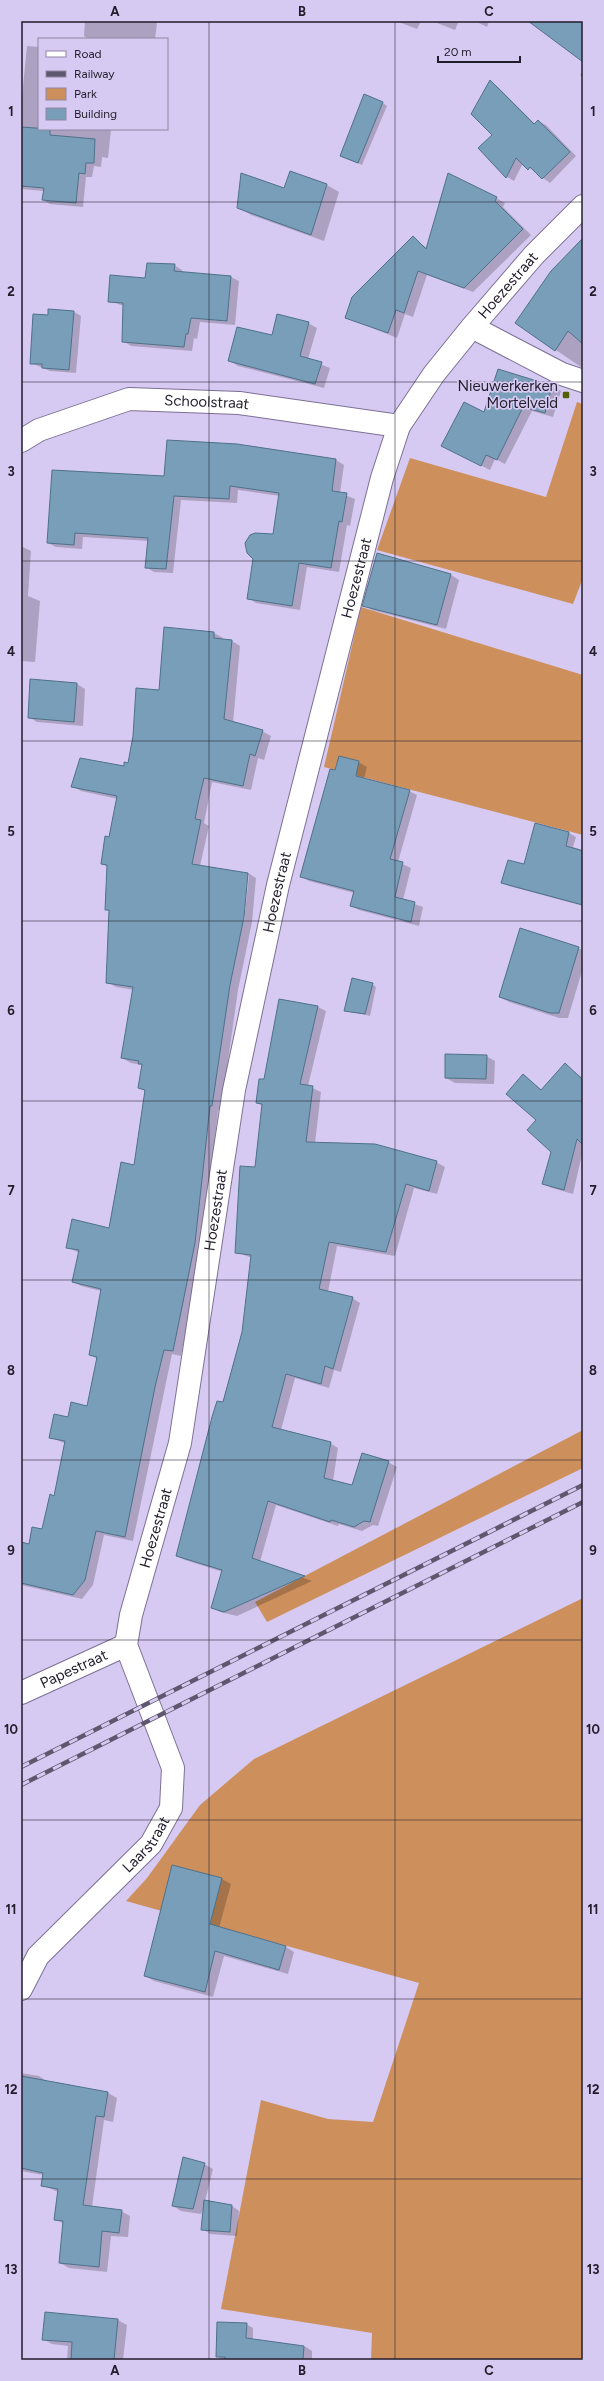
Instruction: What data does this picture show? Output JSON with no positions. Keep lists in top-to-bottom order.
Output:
{
  "streets": {
    "street": [
      "Hoezestraat",
      "Schoolstraat",
      "Papestraat",
      "Laarstraat"
    ]
  },
  "crossings": [
    ["Hoezestraat", "Schoolstraat"],
    ["Hoezestraat", "Papestraat"],
    ["Hoezestraat", "Laarstraat"],
    ["Papestraat", "Laarstraat"]
  ],
  "places": {
    "transit": ["Nieuwerkerken Mortelveld"]
  },
  "legend": [
    "Road",
    "Railway",
    "Park",
    "Building"
  ],
  "scale_bar": "20 m",
  "grid": {
    "columns": ["A", "B", "C"],
    "rows": [
      "1",
      "2",
      "3",
      "4",
      "5",
      "6",
      "7",
      "8",
      "9",
      "10",
      "11",
      "12",
      "13"
    ]
  }
}
